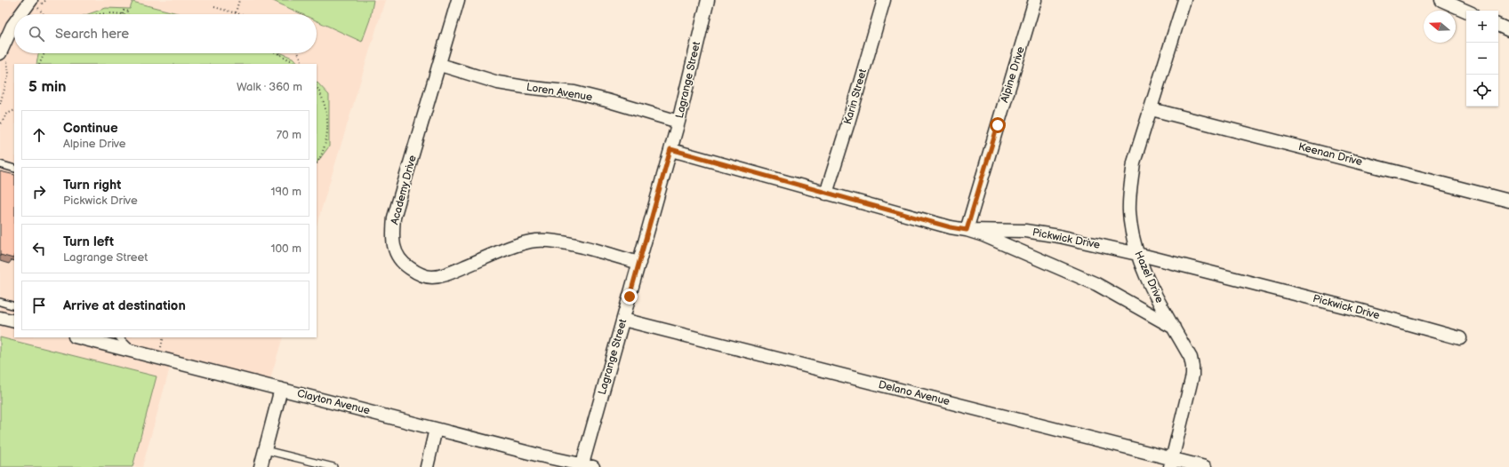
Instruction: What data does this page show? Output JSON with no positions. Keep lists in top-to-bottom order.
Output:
{
  "streets": {
    "street": [
      "Alpine Drive",
      "Lagrange Street",
      "Loren Avenue",
      "Karin Street",
      "Keenan Drive",
      "Academy Drive",
      "Pickwick Drive",
      "Hazel Drive",
      "Delano Avenue",
      "Clayton Avenue"
    ]
  },
  "crossings": [
    ["Alpine Drive", "Pickwick Drive"],
    ["Lagrange Street", "Loren Avenue"],
    ["Lagrange Street", "Academy Drive"],
    ["Lagrange Street", "Pickwick Drive"],
    ["Lagrange Street", "Delano Avenue"],
    ["Lagrange Street", "Clayton Avenue"],
    ["Loren Avenue", "Academy Drive"],
    ["Karin Street", "Pickwick Drive"],
    ["Keenan Drive", "Hazel Drive"],
    ["Pickwick Drive", "Hazel Drive"],
    ["Hazel Drive", "Delano Avenue"]
  ],
  "north": "left",
  "page": {
    "map_buttons": ["+", "−"],
    "search": "Search here",
    "heading": ["5 min", "Walk · 360 m"],
    "list": [
      ["Continue", "Alpine Drive", "70 m"],
      ["Turn right", "Pickwick Drive", "190 m"],
      ["Turn left", "Lagrange Street", "100 m"],
      "Arrive at destination"
    ]
  }
}
